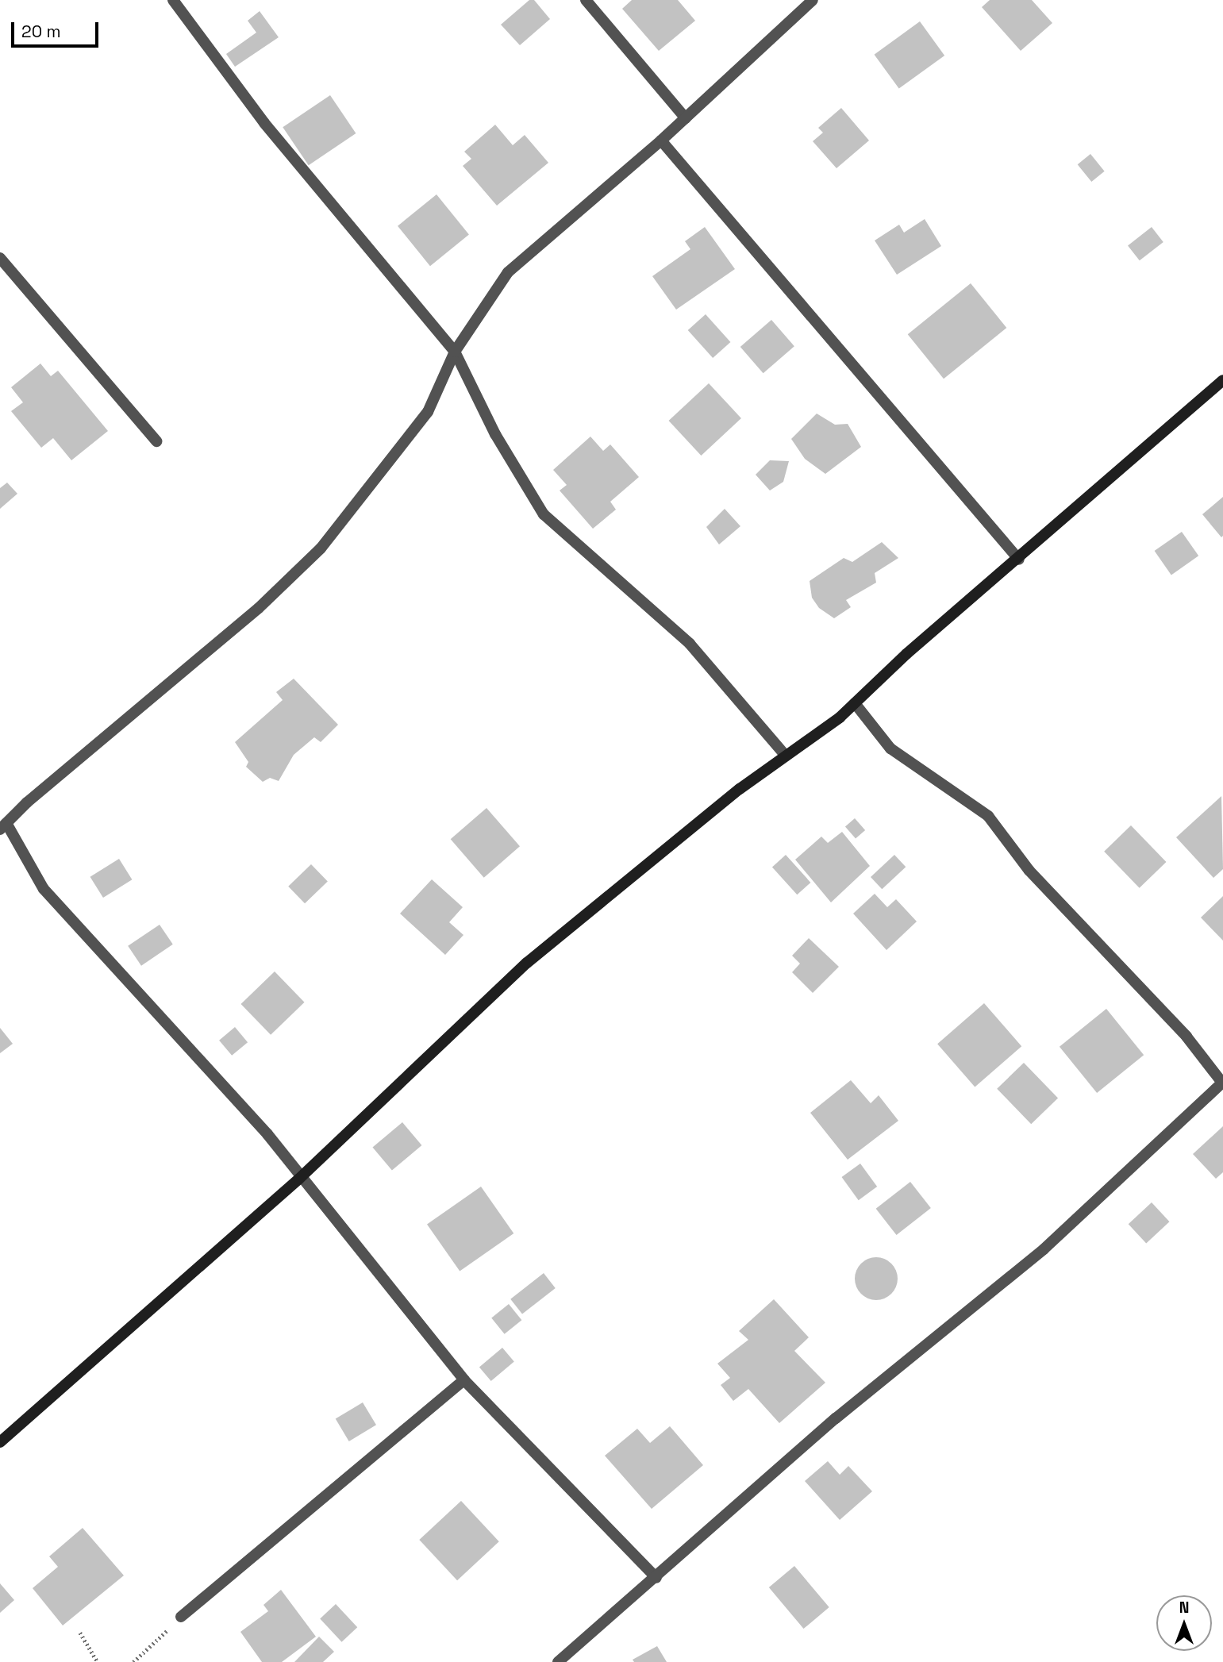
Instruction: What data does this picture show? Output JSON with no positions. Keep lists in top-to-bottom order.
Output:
{
  "scale_bar": "20 m",
  "north": "top"
}
